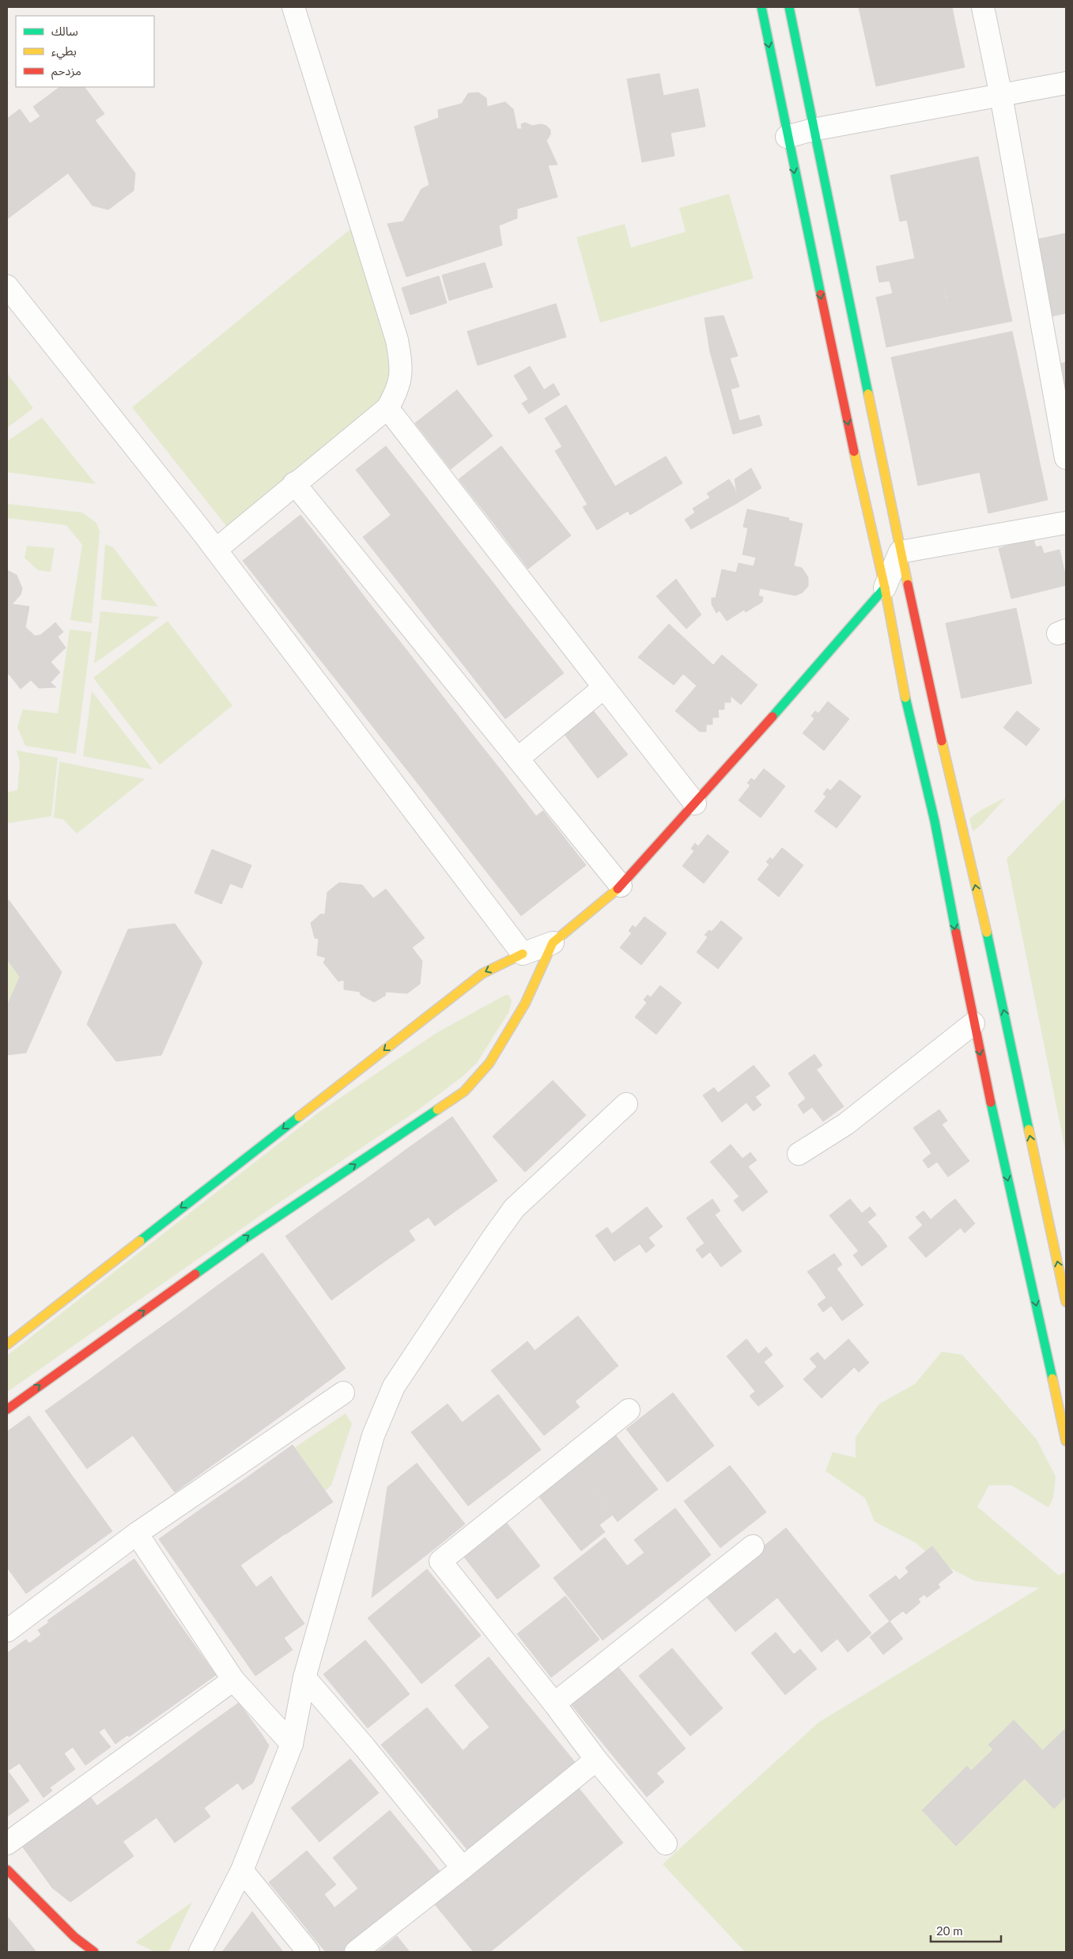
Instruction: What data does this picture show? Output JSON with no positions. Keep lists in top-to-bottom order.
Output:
{
  "legend": ["سالك", "بطيء", "مزدحم"],
  "scale_bar": "20 m"
}
